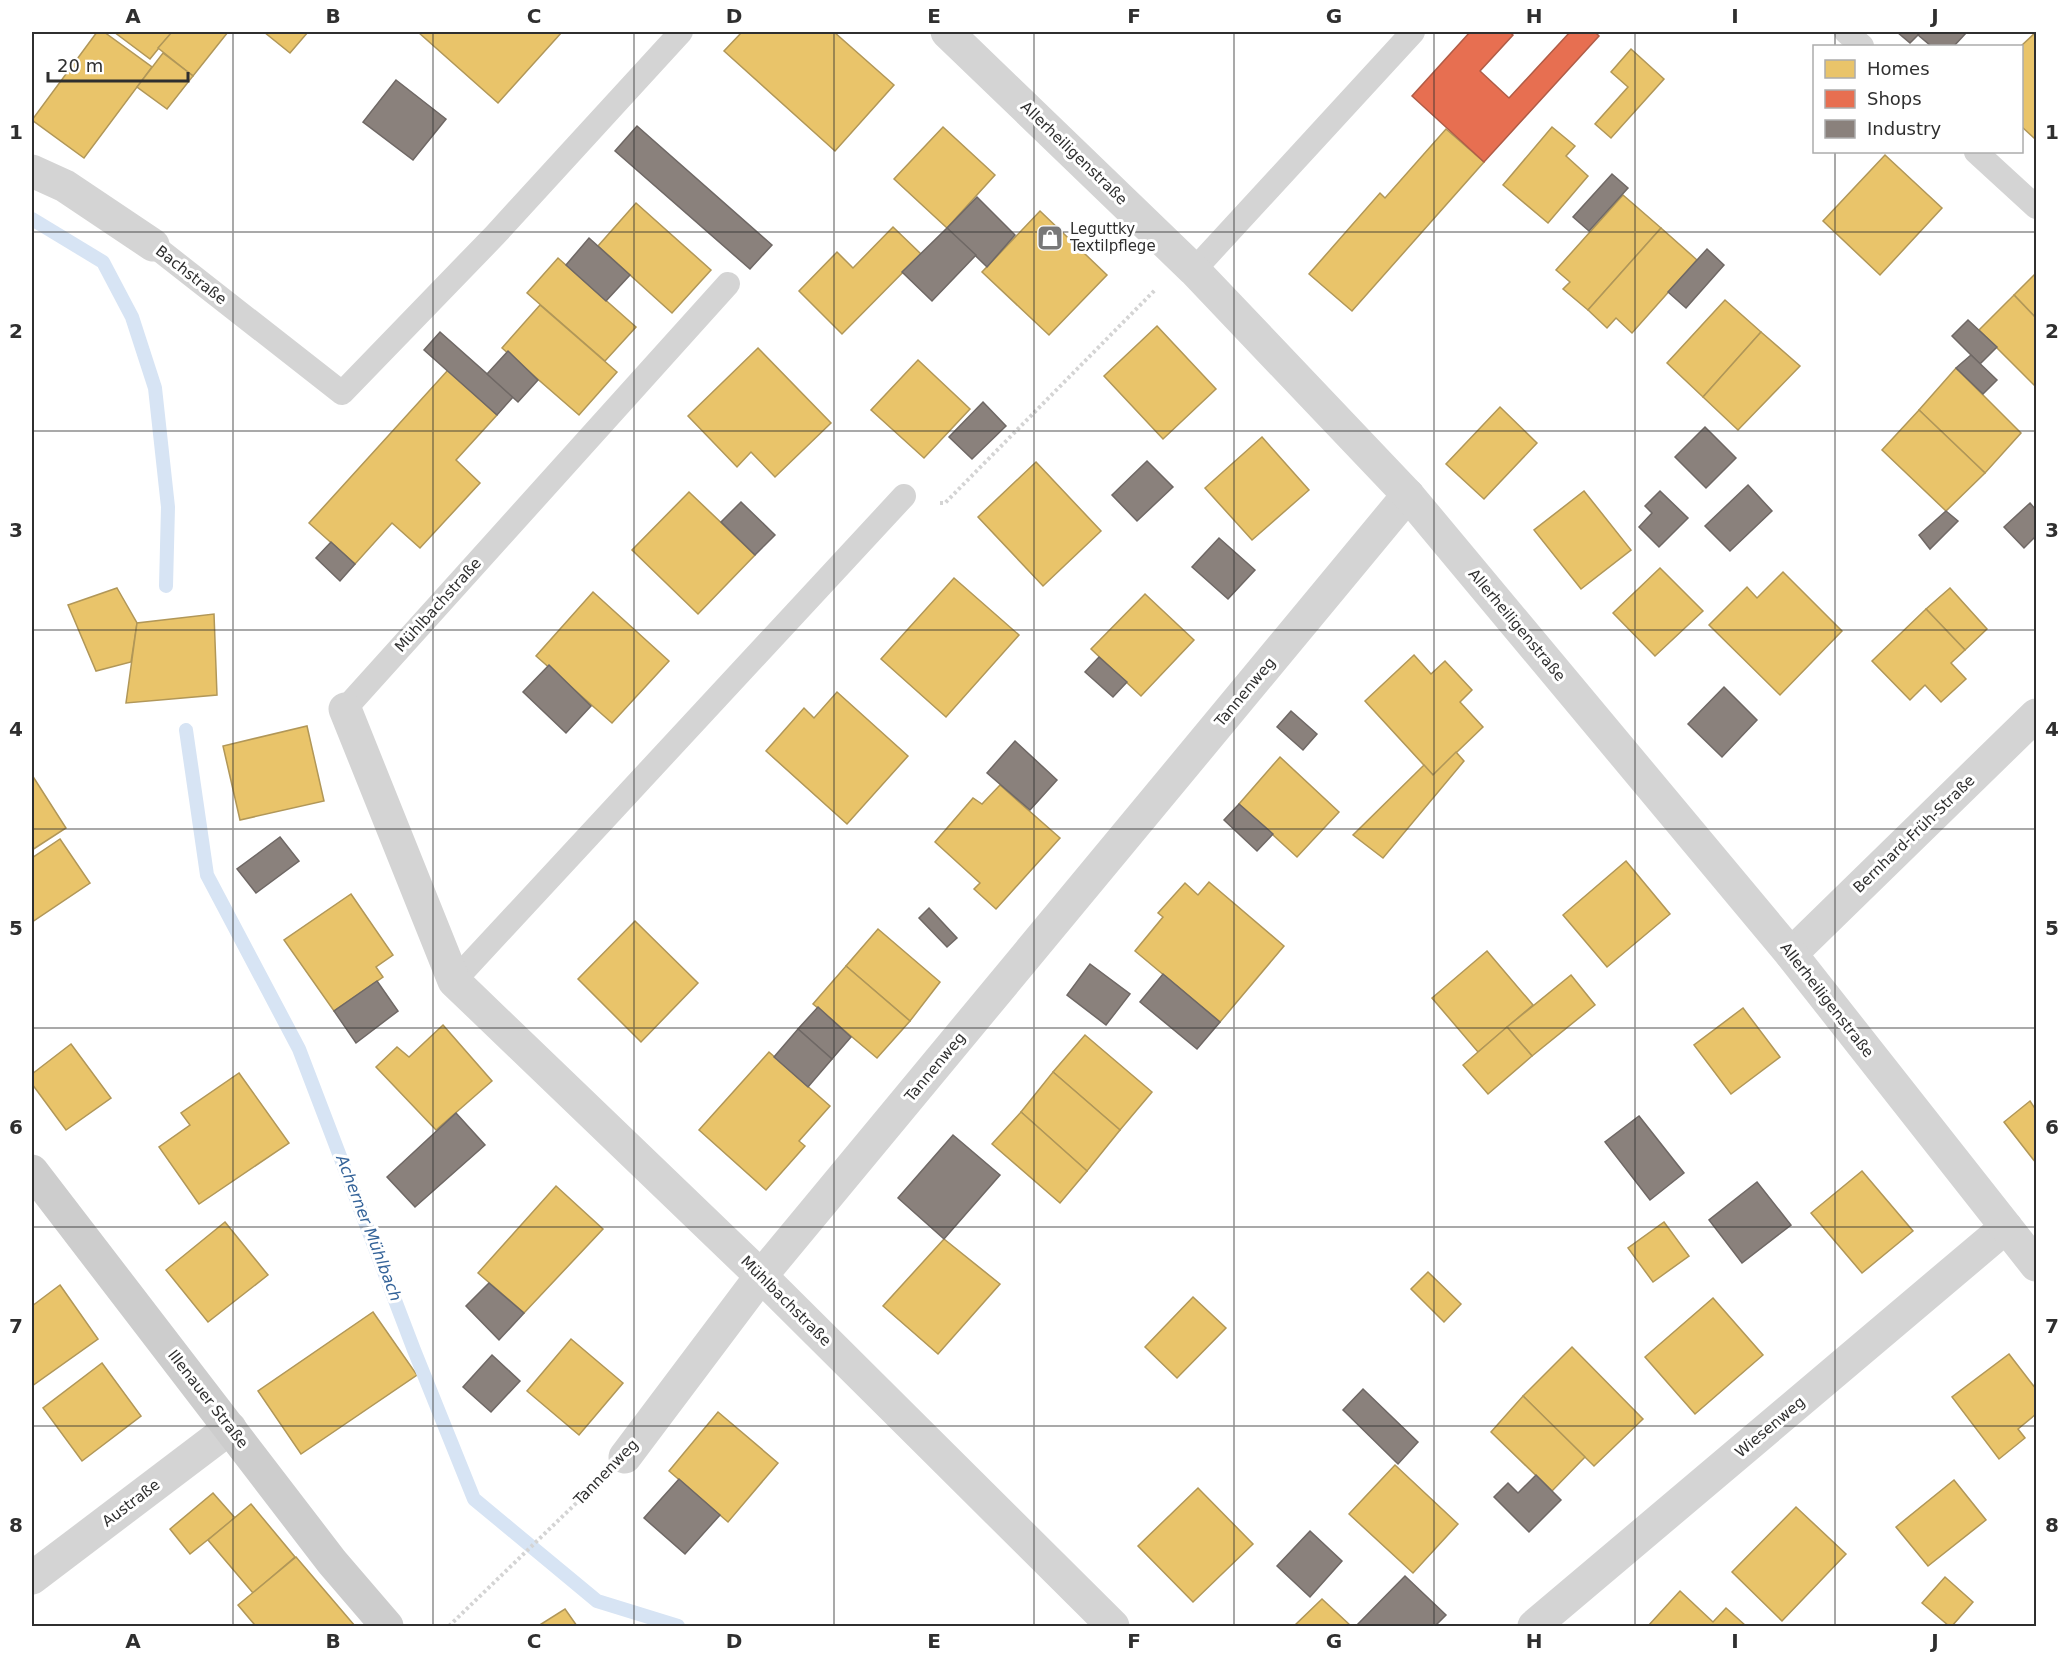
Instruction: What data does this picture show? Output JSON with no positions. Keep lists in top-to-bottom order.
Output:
{
  "streets": {
    "main road": ["Illenauer Straße"],
    "street": [
      "Allerheiligenstraße",
      "Bachstraße",
      "Mühlbachstraße",
      "Tannenweg",
      "Bernhard-Früh-Straße",
      "Wiesenweg",
      "Austraße"
    ]
  },
  "crossings": [
    ["Allerheiligenstraße", "Tannenweg"],
    ["Allerheiligenstraße", "Bernhard-Früh-Straße"],
    ["Allerheiligenstraße", "Wiesenweg"],
    ["Mühlbachstraße", "Tannenweg"],
    ["Illenauer Straße", "Austraße"]
  ],
  "water": ["Acherner Mühlbach"],
  "places": {
    "shop": ["Leguttky Textilpflege"]
  },
  "legend": ["Homes", "Shops", "Industry"],
  "scale_bar": "20 m",
  "grid": {
    "columns": [
      "A",
      "B",
      "C",
      "D",
      "E",
      "F",
      "G",
      "H",
      "I",
      "J"
    ],
    "rows": [
      "1",
      "2",
      "3",
      "4",
      "5",
      "6",
      "7",
      "8"
    ]
  }
}
